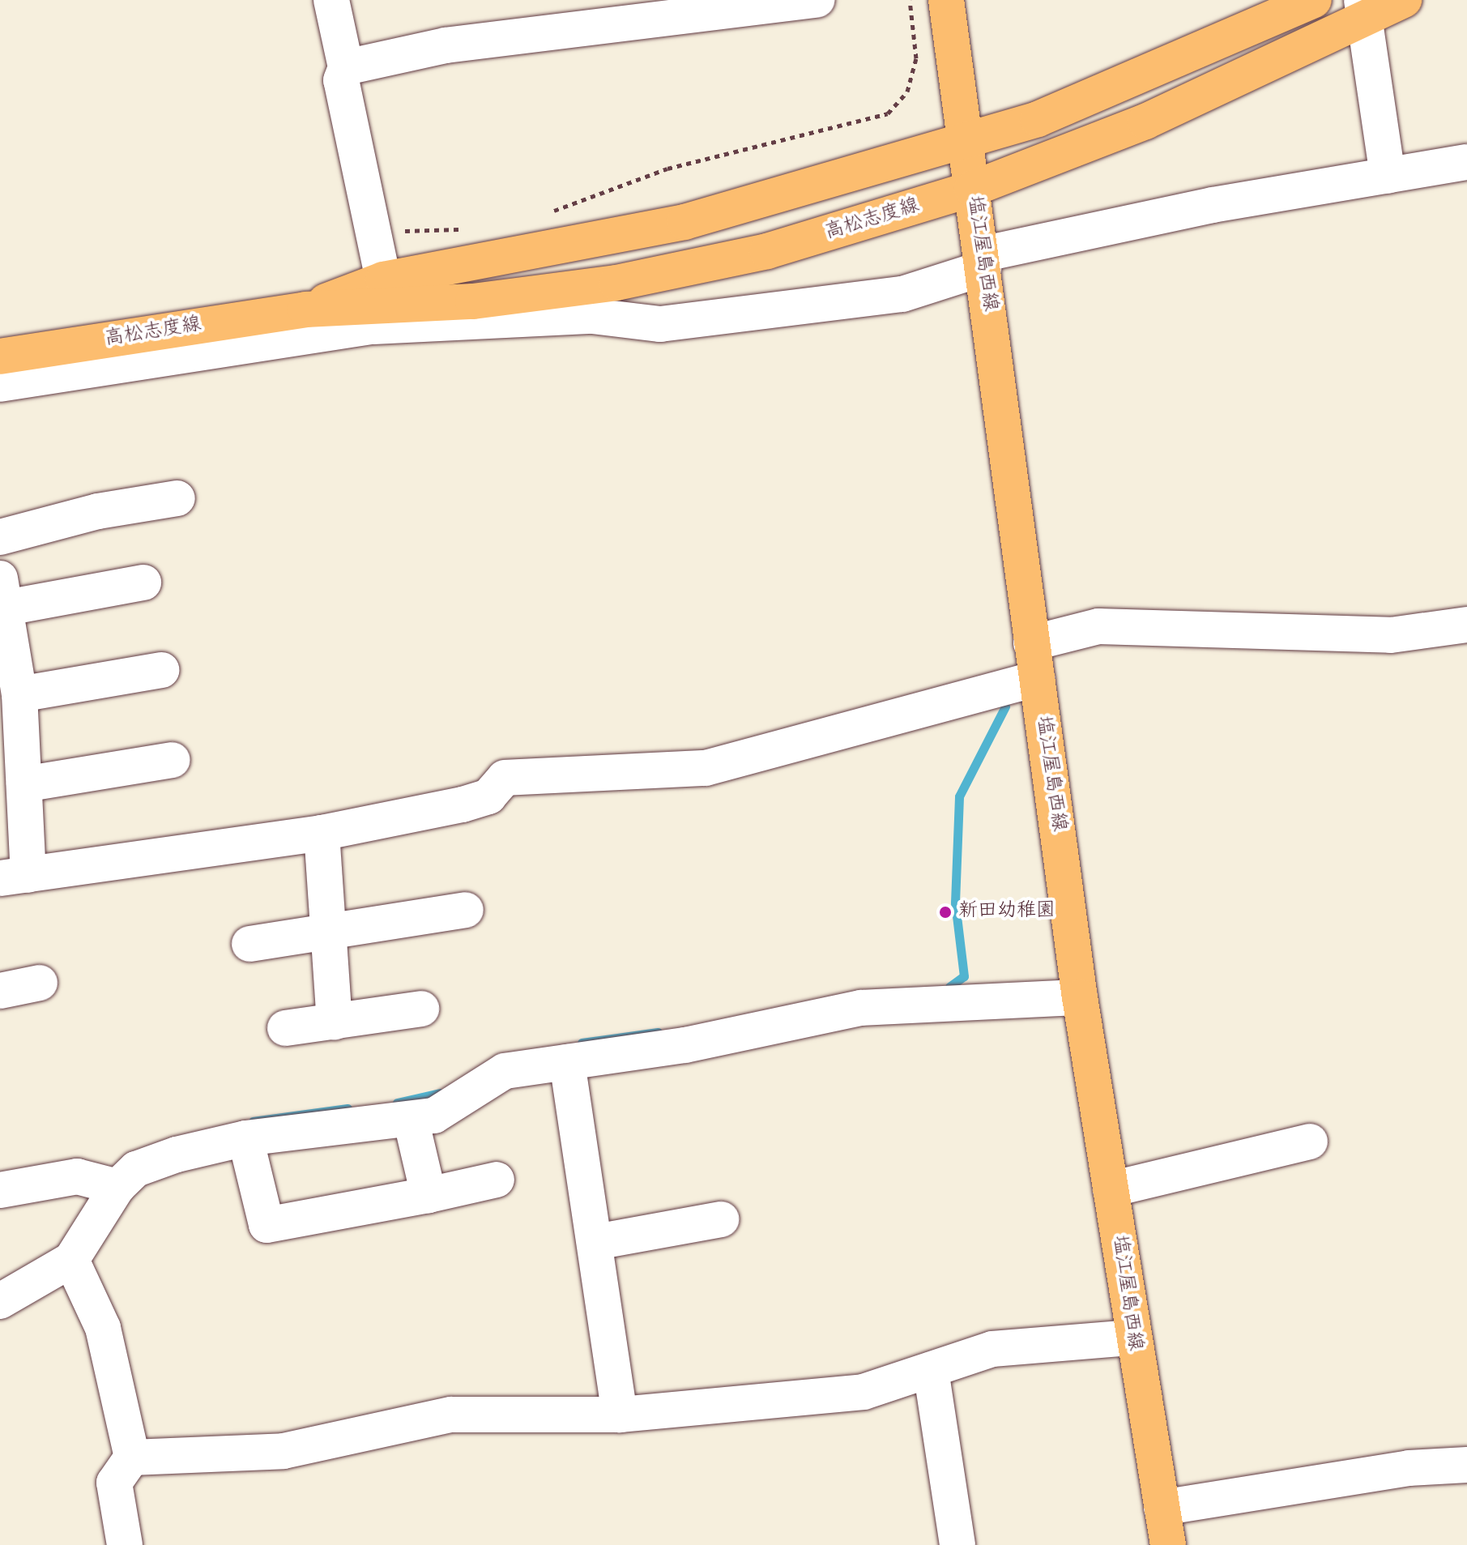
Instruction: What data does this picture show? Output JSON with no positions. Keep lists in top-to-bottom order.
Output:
{
  "streets": {
    "main road": ["高松志度線", "塩江屋島西線"]
  },
  "crossings": [
    ["高松志度線", "塩江屋島西線"]
  ],
  "places": ["新田幼稚園"]
}
